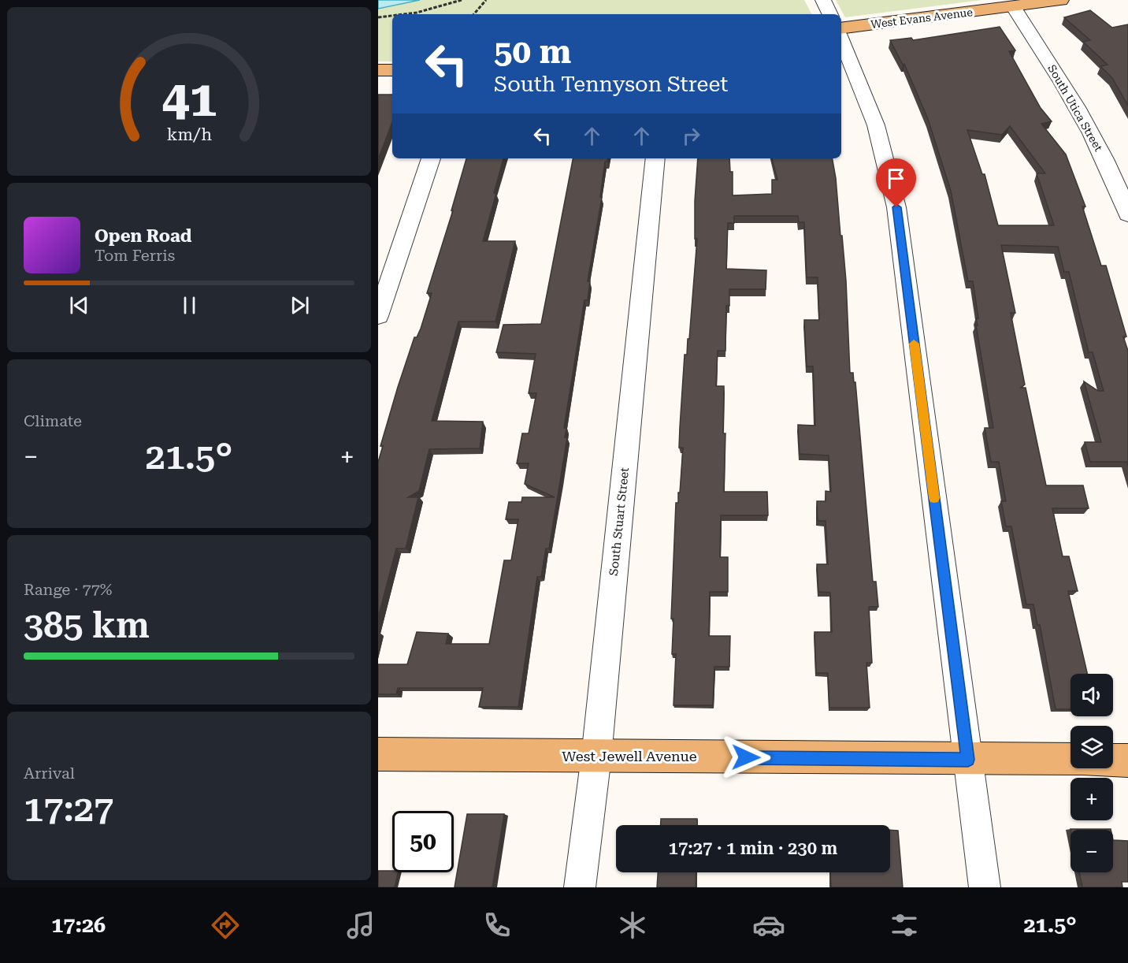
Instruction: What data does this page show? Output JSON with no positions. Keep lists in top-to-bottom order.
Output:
{
  "streets": {
    "main road": ["West Evans Avenue", "West Jewell Avenue"],
    "street": ["South Utica Street", "South Stuart Street"]
  },
  "crossings": [
    ["West Evans Avenue", "South Utica Street"],
    ["South Stuart Street", "West Jewell Avenue"]
  ],
  "page": {
    "turn": ["50 m", "South Tennyson Street"],
    "song": ["Open Road", "Tom Ferris"],
    "tile": [
      "Climate",
      ["Range · 77%", "385 km"],
      ["Arrival", "17:27"]
    ],
    "heat": ["−", "21.5°", "+"],
    "map_buttons": ["+", "−"],
    "limit": "50",
    "trip": "17:27 · 1 min · 230 m",
    "tabs": ["17:26", "21.5°"],
    "gauge": ["41", "km/h"]
  }
}
